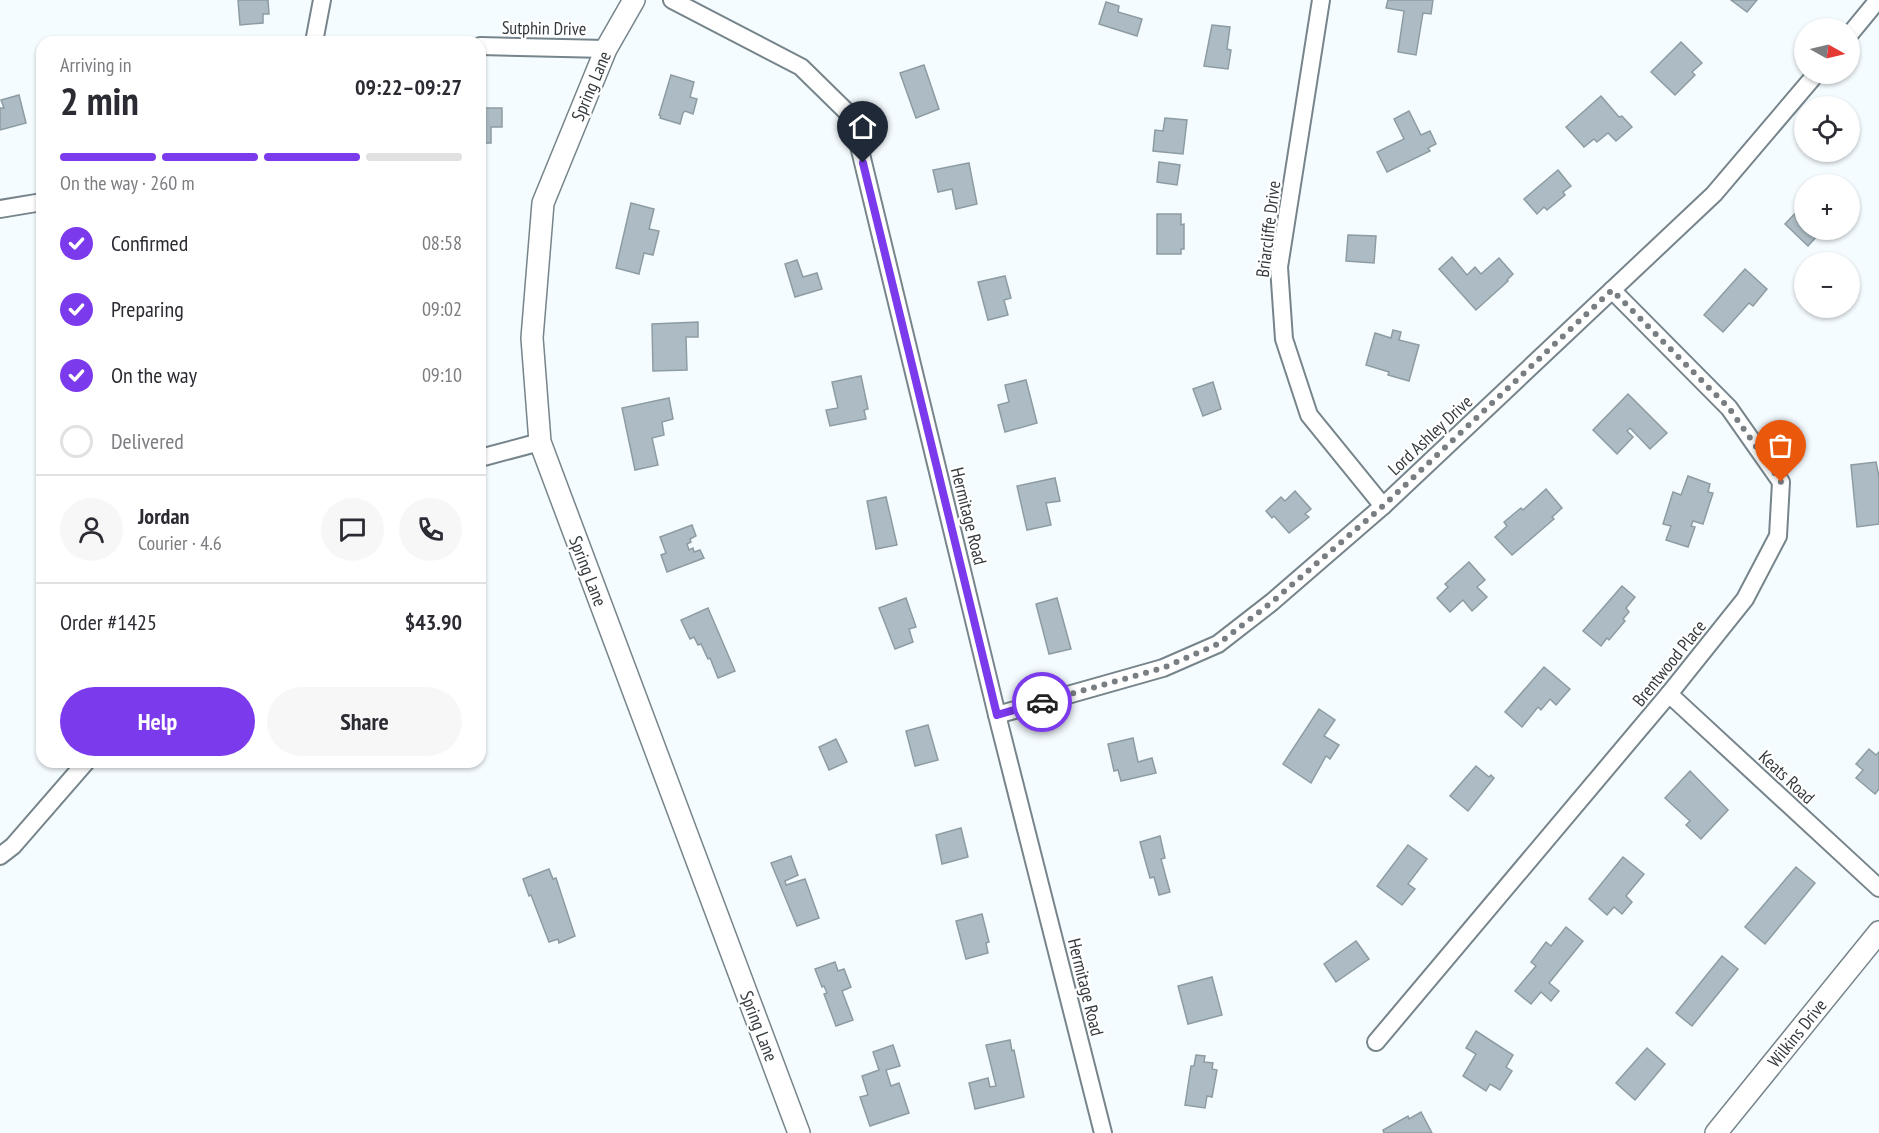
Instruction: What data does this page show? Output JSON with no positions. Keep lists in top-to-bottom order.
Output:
{
  "streets": {
    "street": [
      "Sutphin Drive",
      "Spring Lane",
      "Briarcliffe Drive",
      "Lord Ashley Drive",
      "Hermitage Road",
      "Brentwood Place",
      "Keats Road",
      "Wilkins Drive"
    ]
  },
  "crossings": [
    ["Sutphin Drive", "Spring Lane"],
    ["Briarcliffe Drive", "Lord Ashley Drive"],
    ["Lord Ashley Drive", "Hermitage Road"],
    ["Lord Ashley Drive", "Brentwood Place"],
    ["Brentwood Place", "Keats Road"]
  ],
  "north": "right",
  "page": {
    "map_buttons": ["+", "−"],
    "heading": ["2 min", "Arriving in", "09:22–09:27"],
    "panel": [
      "Jordan",
      "Courier · 4.6",
      "Order #1425",
      "$43.90"
    ],
    "bar": "On the way · 260 m",
    "list": [
      ["Confirmed", "08:58"],
      ["Preparing", "09:02"],
      ["On the way", "09:10"],
      "Delivered"
    ],
    "buttons": ["Help", "Share"]
  }
}
